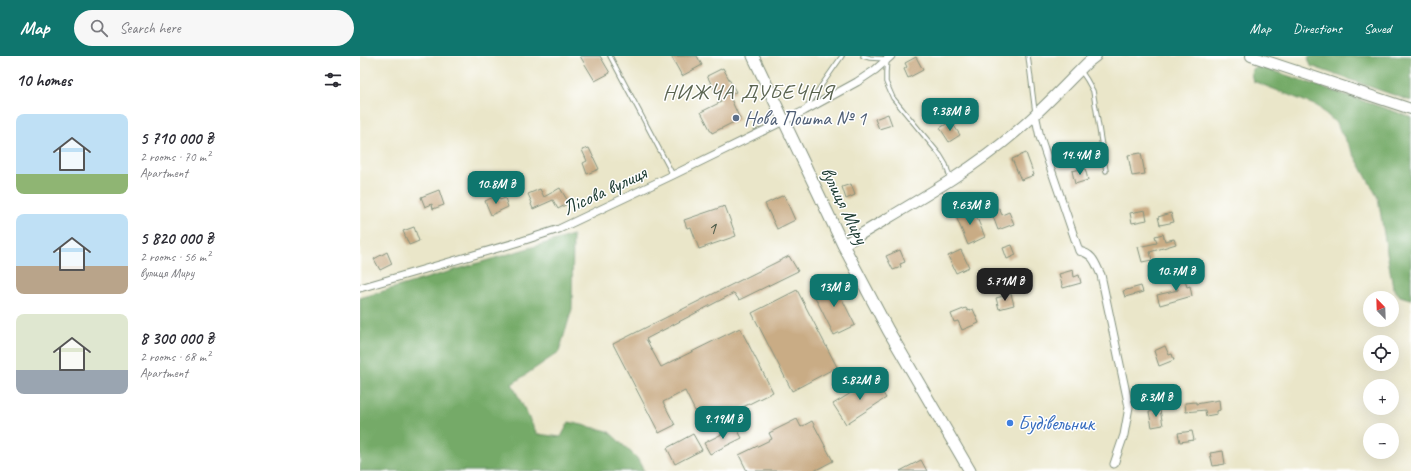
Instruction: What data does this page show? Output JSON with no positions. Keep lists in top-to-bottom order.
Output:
{
  "streets": {
    "main road": ["вулиця Миру"],
    "street": ["Лісова вулиця"]
  },
  "crossings": [
    ["Лісова вулиця", "вулиця Миру"]
  ],
  "districts": ["НИЖЧА ДУБЕЧНЯ"],
  "places": ["Нова Пошта № 1", "Будівельник"],
  "house_numbers": ["1"],
  "north": "top left",
  "page": {
    "header": "Map",
    "search": "Search here",
    "nav": ["Map", "Directions", "Saved"],
    "heading": "10 homes",
    "price": [
      "9.38M ₴",
      "14.4M ₴",
      "10.8M ₴",
      "9.63M ₴",
      "10.7M ₴",
      "5.71M ₴",
      "13M ₴",
      "5.82M ₴",
      "8.3M ₴",
      "9.19M ₴"
    ],
    "list": [
      {
        "name": "5 710 000 ₴",
        "note": "2 rooms · 70 m² · Apartment"
      },
      {
        "name": "5 820 000 ₴",
        "note": "2 rooms · 56 m² · вулиця Миру"
      },
      {
        "name": "8 300 000 ₴",
        "note": "2 rooms · 68 m² · Apartment"
      }
    ],
    "map_buttons": ["+", "−"]
  }
}
